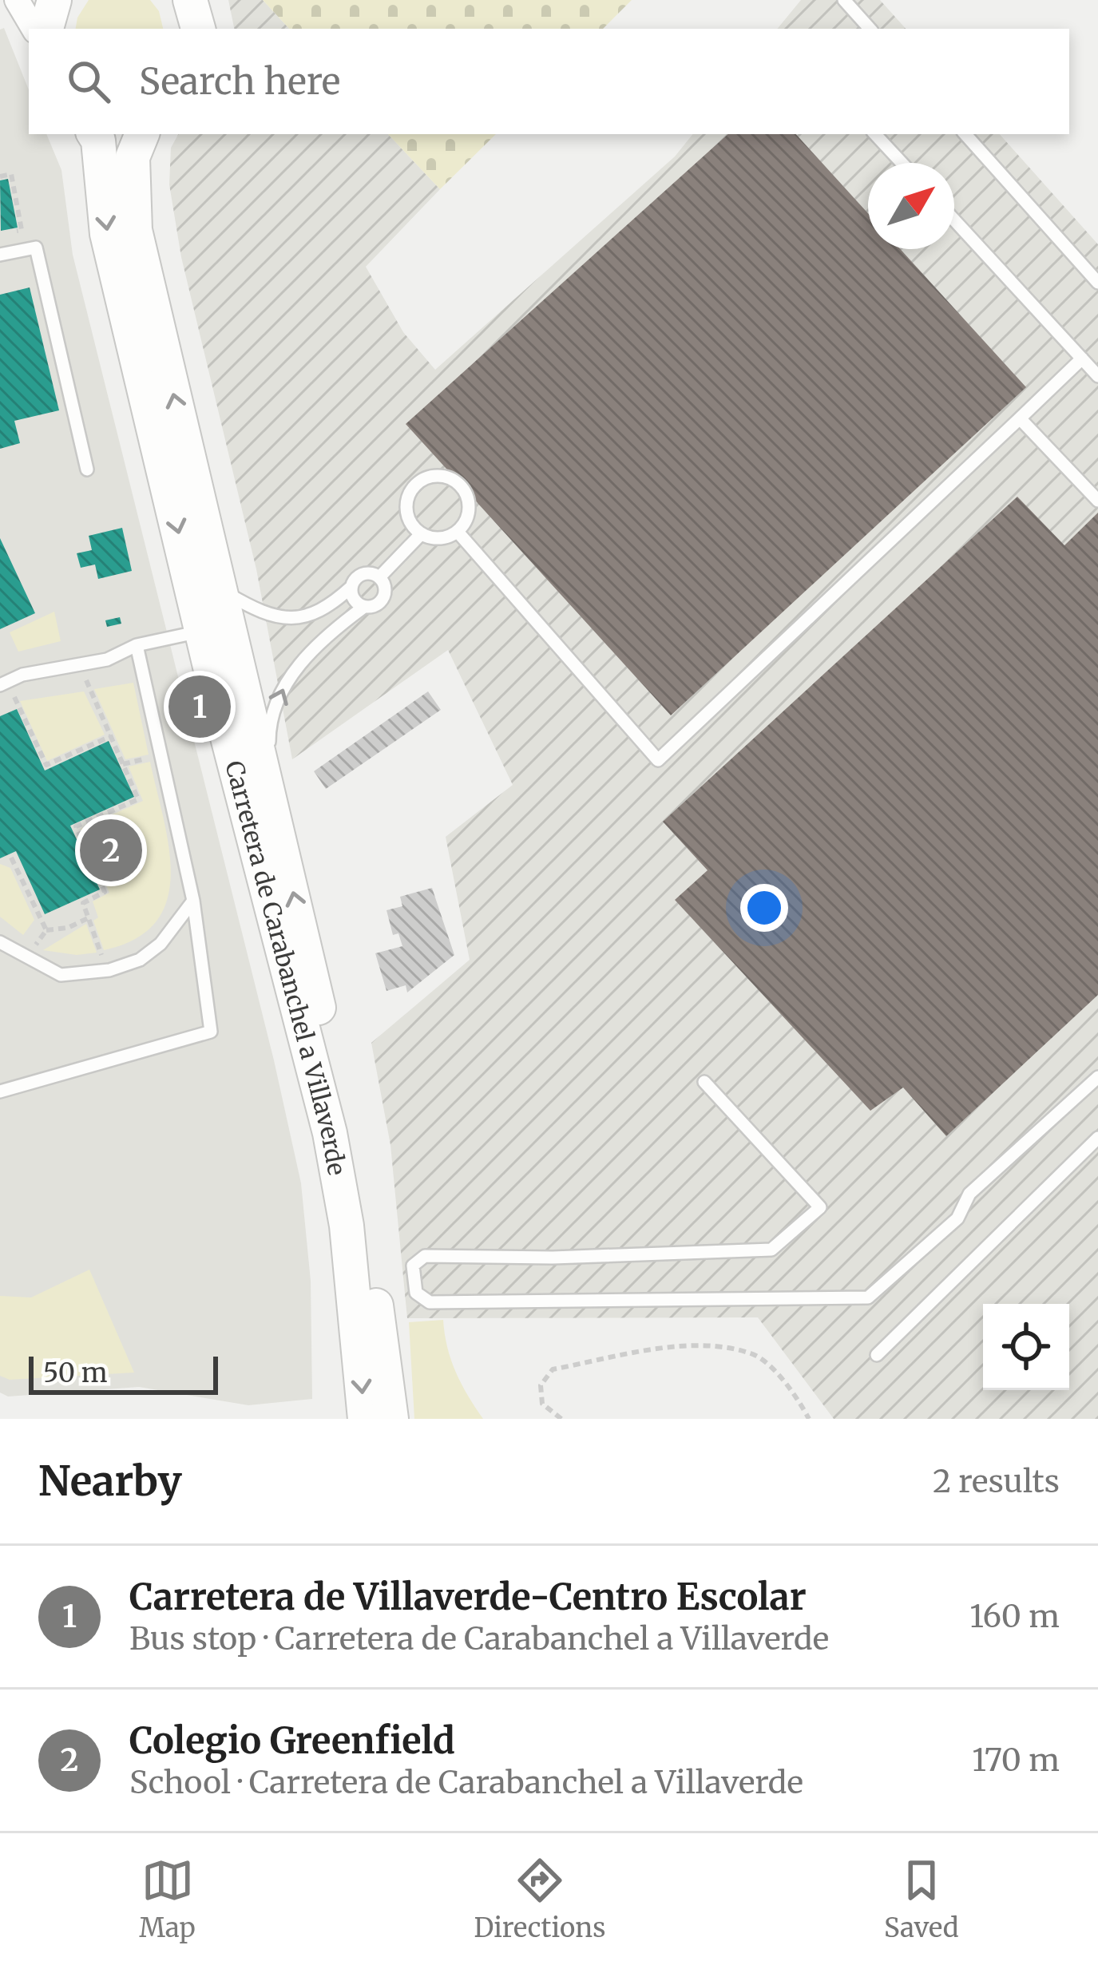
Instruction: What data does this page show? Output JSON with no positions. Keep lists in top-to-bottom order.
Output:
{
  "streets": {
    "street": ["Carretera de Carabanchel a Villaverde"]
  },
  "scale_bar": "50 m",
  "north": "top right",
  "page": {
    "search": "Search here",
    "pins": ["1", "2"],
    "scale": "50 m",
    "heading": ["Nearby", "2 results"],
    "list": [
      {
        "mark": "1",
        "name": "Carretera de Villaverde-Centro Escolar",
        "note": "Bus stop · Carretera de Carabanchel a Villaverde",
        "value": "160 m"
      },
      {
        "mark": "2",
        "name": "Colegio Greenfield",
        "note": "School · Carretera de Carabanchel a Villaverde",
        "value": "170 m"
      }
    ],
    "nav": ["Map", "Directions", "Saved"]
  }
}
